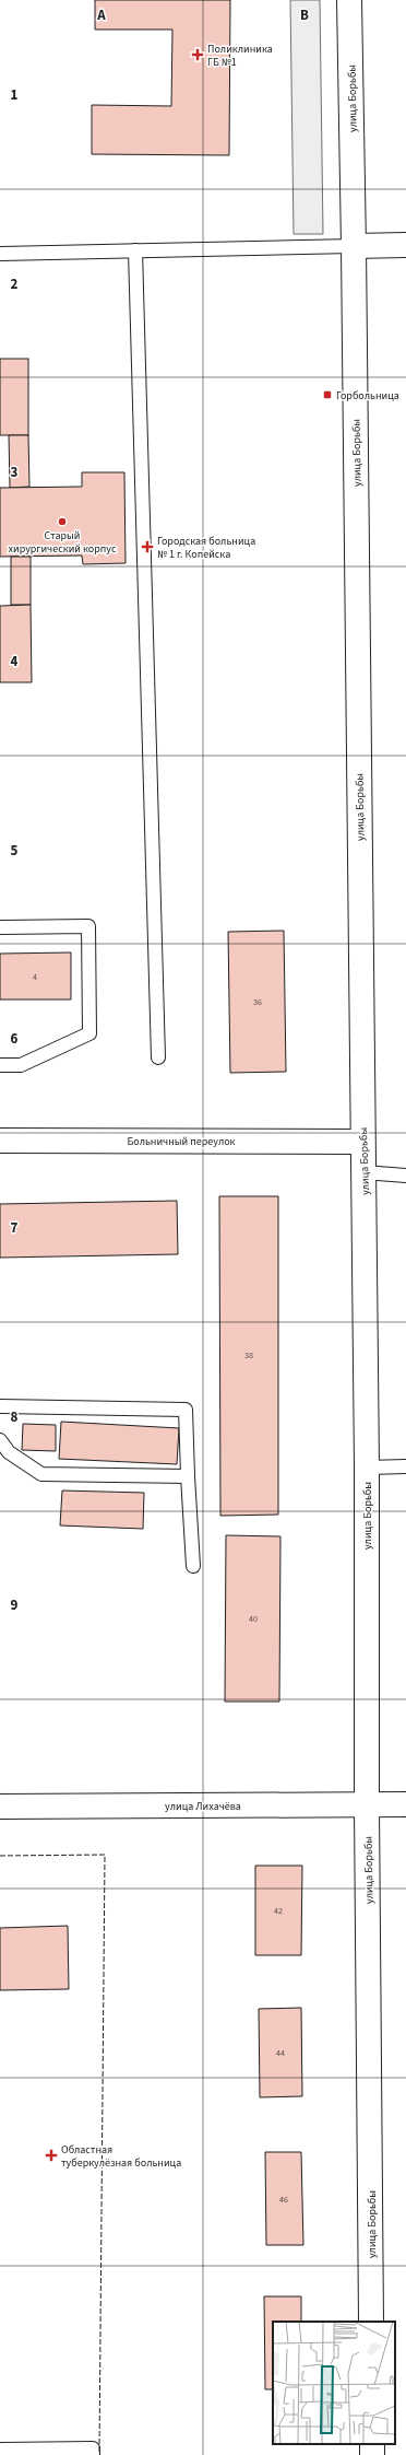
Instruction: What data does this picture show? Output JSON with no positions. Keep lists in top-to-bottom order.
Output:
{
  "streets": {
    "street": ["улица Борьбы", "Больничный переулок", "улица Лихачёва"]
  },
  "crossings": [
    ["улица Борьбы", "Больничный переулок"],
    ["улица Борьбы", "улица Лихачёва"]
  ],
  "places": {
    "health": ["Поликлиника ГБ №1", "Городская больница № 1 г. Копейска", "Областная туберкулёзная больница"],
    "transit": ["Горбольница"],
    "other": ["Старый хирургический корпус"]
  },
  "house_numbers": [
    "4",
    "36",
    "38",
    "40",
    "42",
    "44",
    "46"
  ],
  "grid": {
    "columns": ["A", "B"],
    "rows": [
      "1",
      "2",
      "3",
      "4",
      "5",
      "6",
      "7",
      "8",
      "9"
    ]
  }
}
